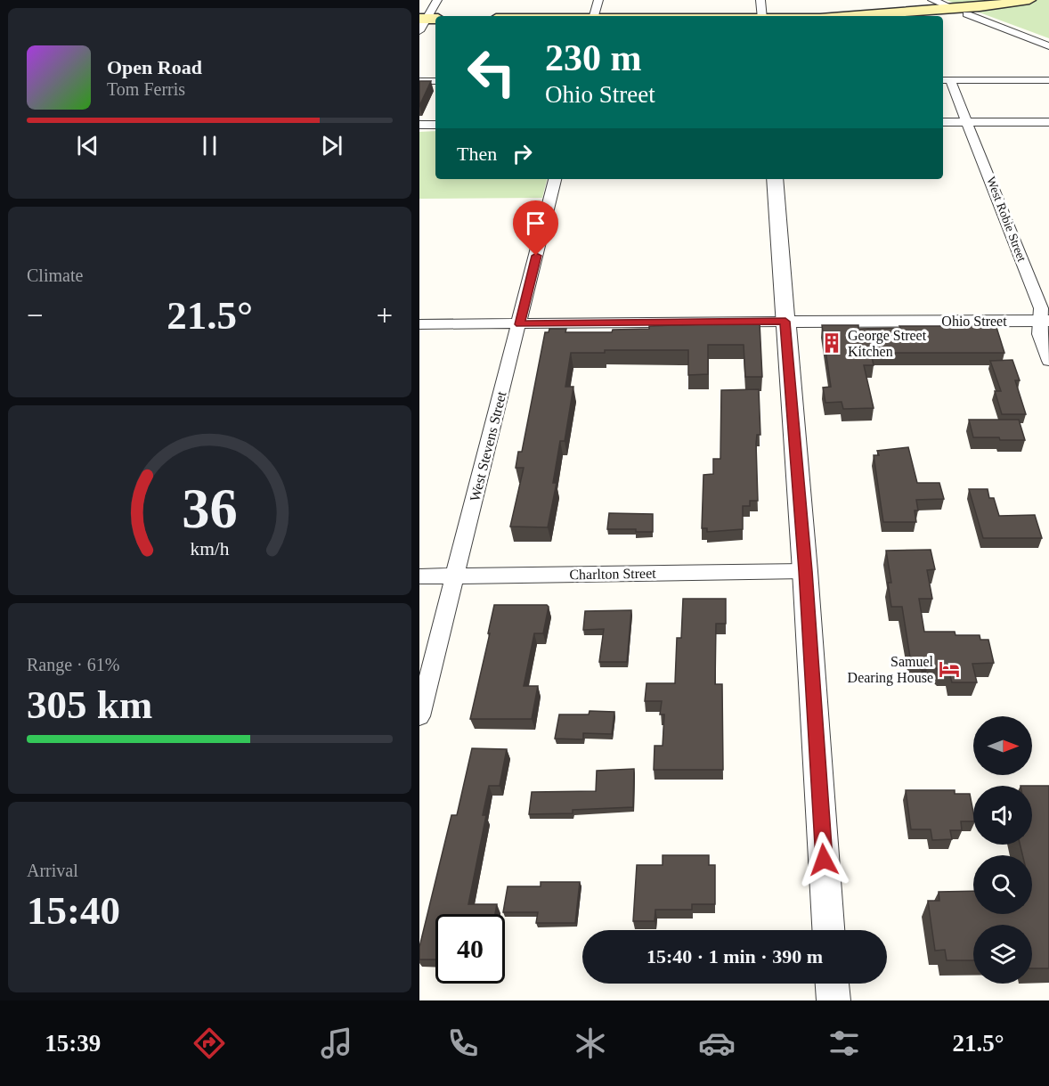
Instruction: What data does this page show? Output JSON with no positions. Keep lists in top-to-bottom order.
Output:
{
  "streets": {
    "street": [
      "West Robie Street",
      "Ohio Street",
      "West Stevens Street",
      "Charlton Street"
    ]
  },
  "crossings": [
    ["West Robie Street", "Ohio Street"],
    ["Ohio Street", "West Stevens Street"],
    ["West Stevens Street", "Charlton Street"]
  ],
  "places": {
    "building": ["George Street Kitchen"],
    "hotel": ["Samuel Dearing House"]
  },
  "north": "right",
  "page": {
    "turn": ["230 m", "Ohio Street"],
    "song": ["Open Road", "Tom Ferris"],
    "then": "Then",
    "tile": [
      "Climate",
      ["Range · 61%", "305 km"],
      ["Arrival", "15:40"]
    ],
    "heat": ["−", "21.5°", "+"],
    "limit": "40",
    "trip": "15:40 · 1 min · 390 m",
    "tabs": ["15:39", "21.5°"],
    "gauge": ["36", "km/h"]
  }
}
